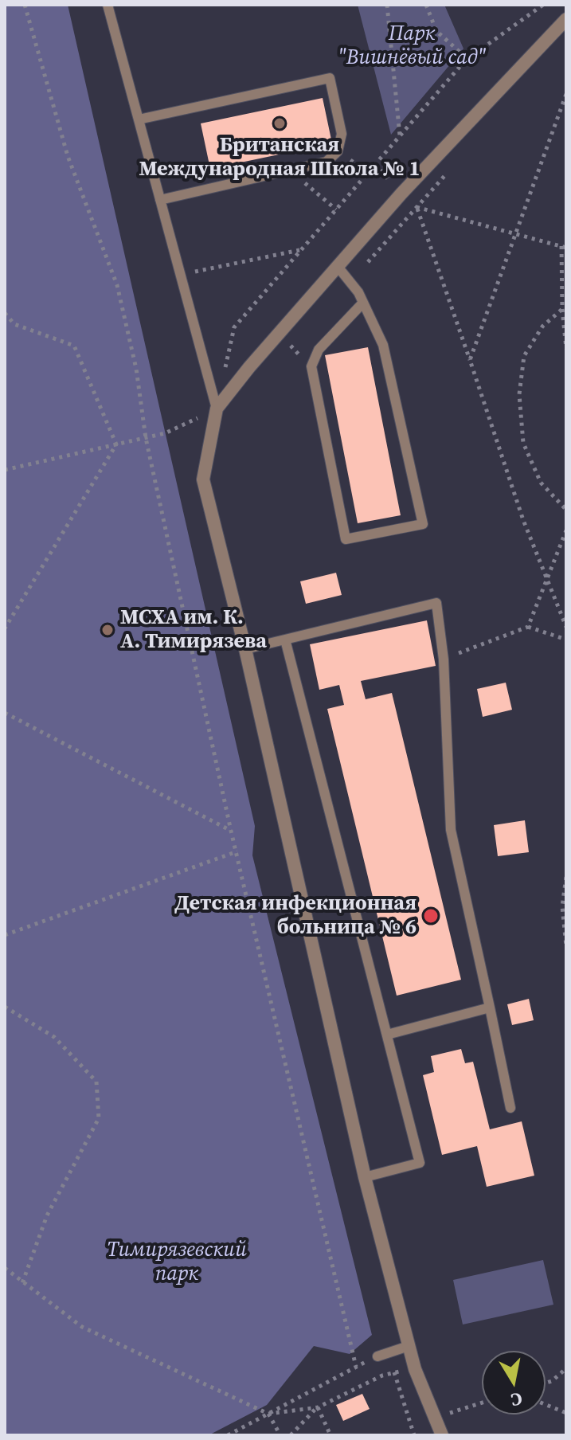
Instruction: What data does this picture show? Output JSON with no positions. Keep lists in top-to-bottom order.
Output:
{
  "parks": ["Парк \"Вишнёвый сад\"", "Тимирязевский парк"],
  "places": ["Британская Международная Школа № 1", "МСХА им. К. А. Тимирязева", "Детская инфекционная больница № 6"],
  "north": "bottom"
}
